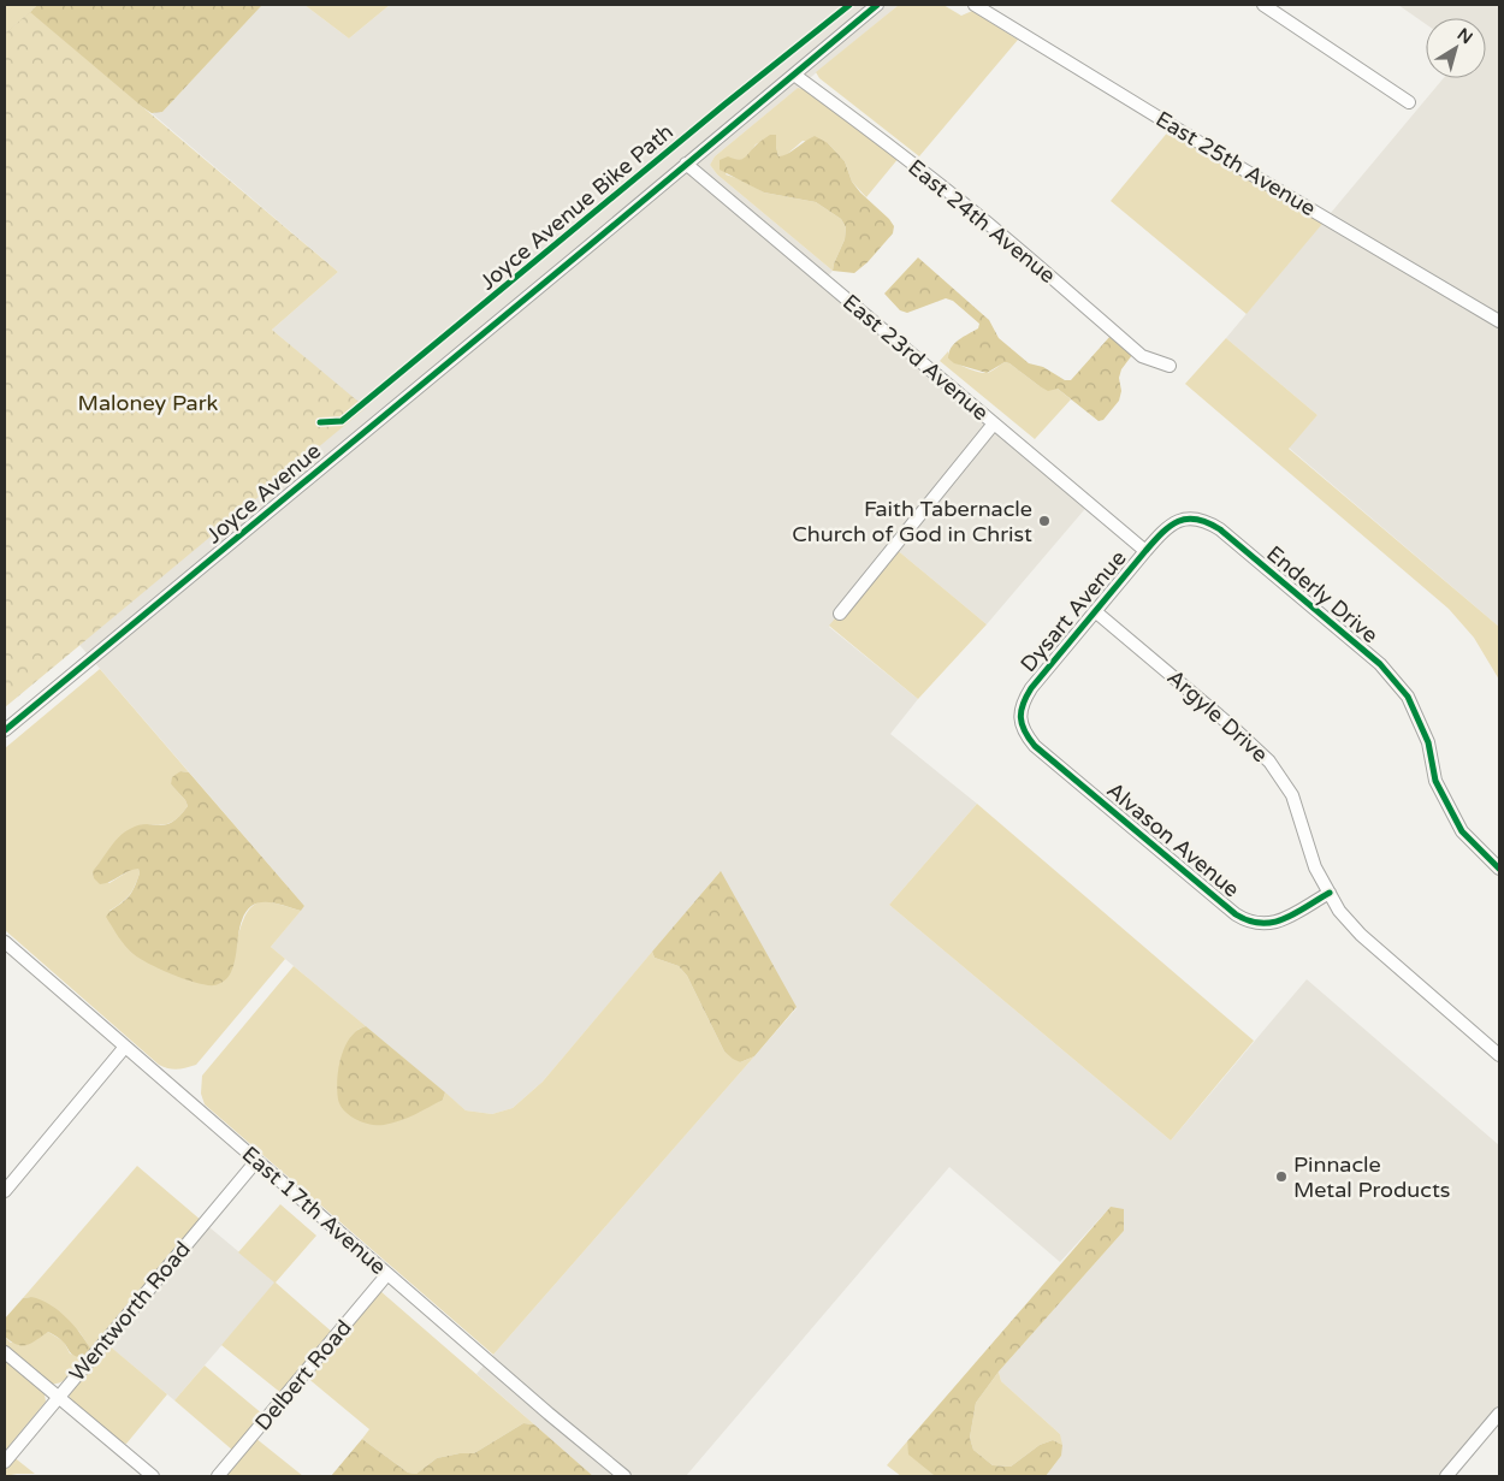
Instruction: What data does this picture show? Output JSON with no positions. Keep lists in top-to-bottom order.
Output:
{
  "streets": {
    "street": [
      "East 25th Avenue",
      "East 24th Avenue",
      "East 23rd Avenue",
      "Joyce Avenue",
      "Enderly Drive",
      "Dysart Avenue",
      "Argyle Drive",
      "Alvason Avenue",
      "East 17th Avenue",
      "Wentworth Road",
      "Delbert Road"
    ],
    "cycle path": ["Joyce Avenue Bike Path"]
  },
  "crossings": [
    ["East 24th Avenue", "Joyce Avenue"],
    ["East 23rd Avenue", "Joyce Avenue"],
    ["East 23rd Avenue", "Dysart Avenue"],
    ["Enderly Drive", "Dysart Avenue"],
    ["Dysart Avenue", "Argyle Drive"],
    ["Dysart Avenue", "Alvason Avenue"],
    ["Argyle Drive", "Alvason Avenue"],
    ["East 17th Avenue", "Wentworth Road"],
    ["East 17th Avenue", "Delbert Road"]
  ],
  "parks": ["Maloney Park"],
  "places": ["Faith Tabernacle Church of God in Christ", "Pinnacle Metal Products"],
  "north": "top right"
}
